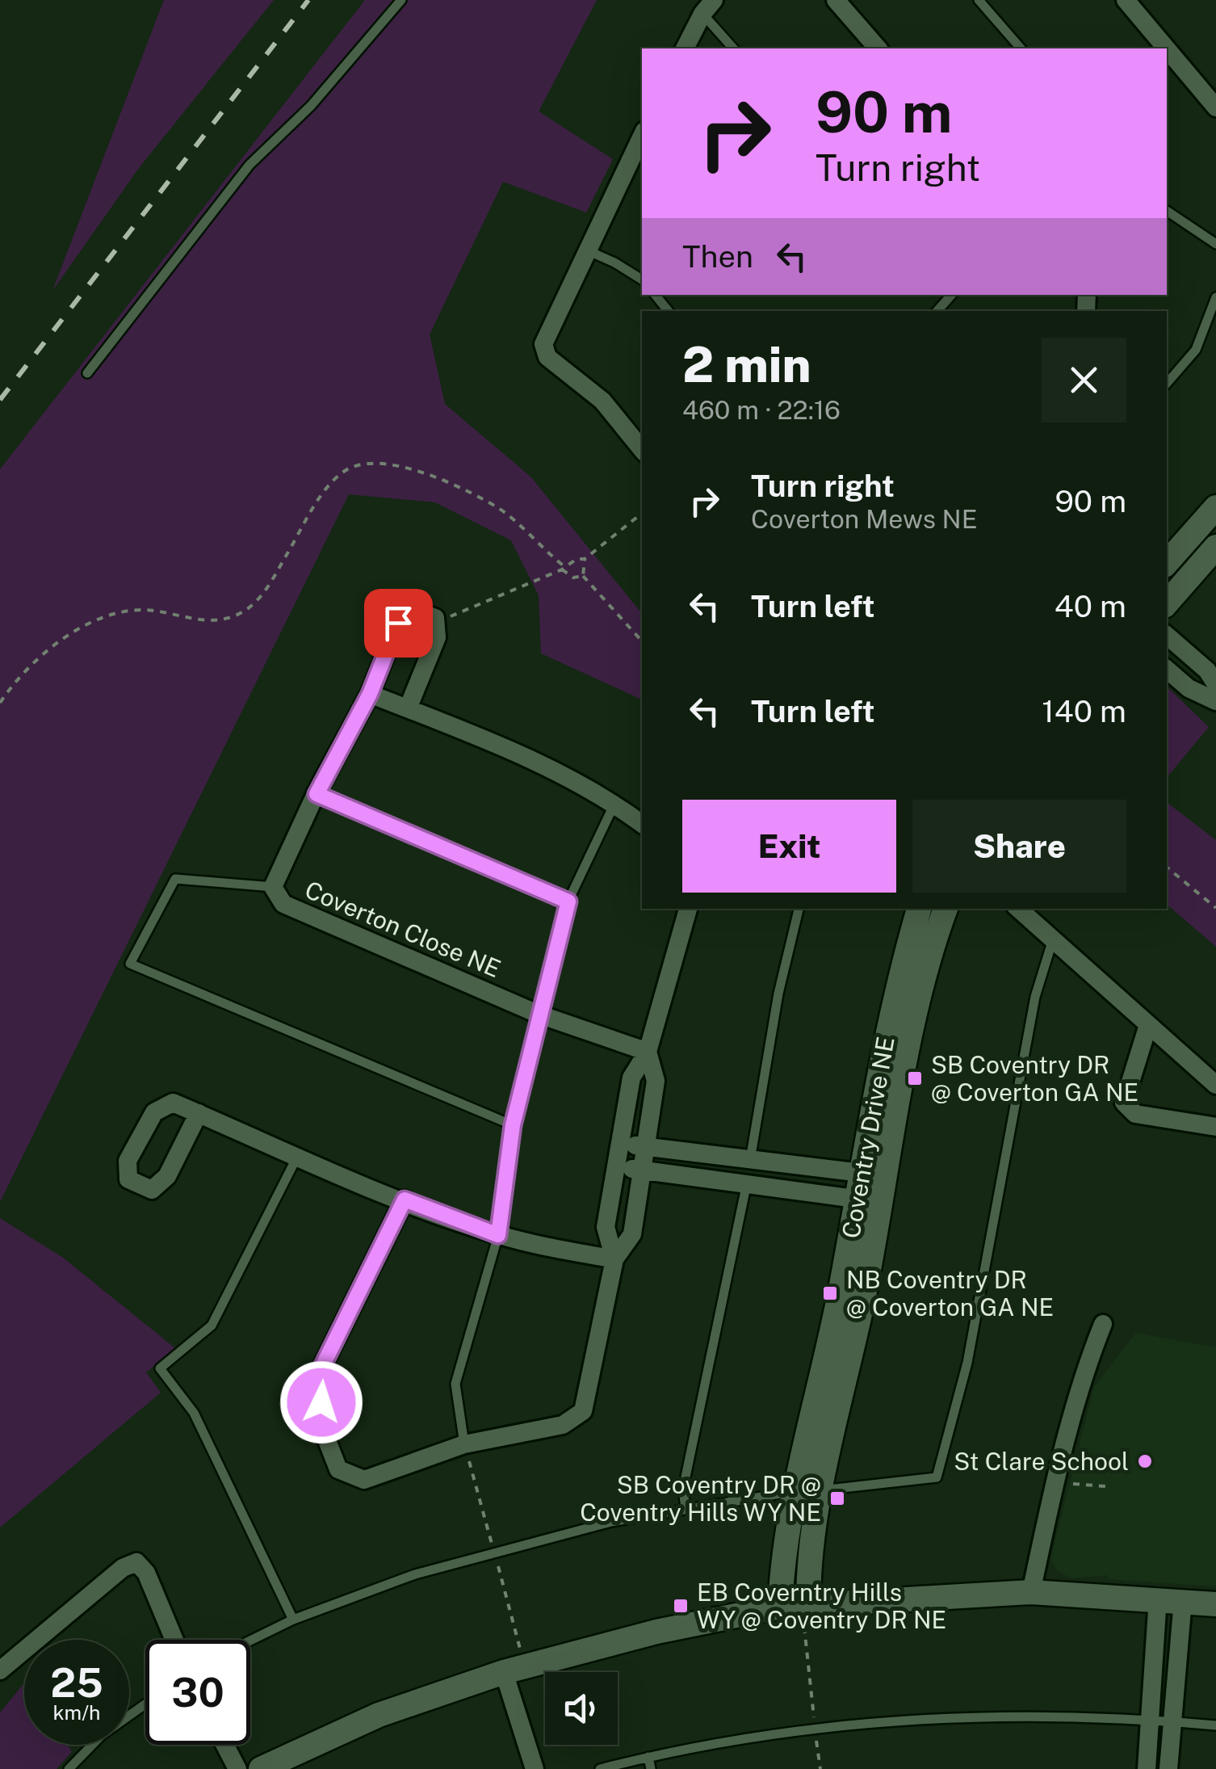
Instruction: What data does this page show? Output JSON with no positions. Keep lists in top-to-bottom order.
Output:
{
  "streets": {
    "street": ["Coverton Close NE", "Coventry Drive NE"]
  },
  "places": {
    "transit": [
      "SB Coventry DR @ Coverton GA NE",
      "NB Coventry DR @ Coverton GA NE",
      "SB Coventry DR @ Coventry Hills WY NE",
      "EB Coverntry Hills WY @ Coventry DR NE"
    ],
    "other": ["St Clare School"]
  },
  "page": {
    "turn": ["90 m", "Turn right"],
    "then": "Then",
    "heading": ["2 min", "460 m · 22:16"],
    "list": [
      {
        "name": "Turn right",
        "note": "Coverton Mews NE",
        "value": "90 m"
      },
      {
        "name": "Turn left",
        "value": "40 m"
      },
      {
        "name": "Turn left",
        "value": "140 m"
      }
    ],
    "buttons": ["Exit", "Share"],
    "speed": "25 km/h",
    "limit": "30"
  }
}
